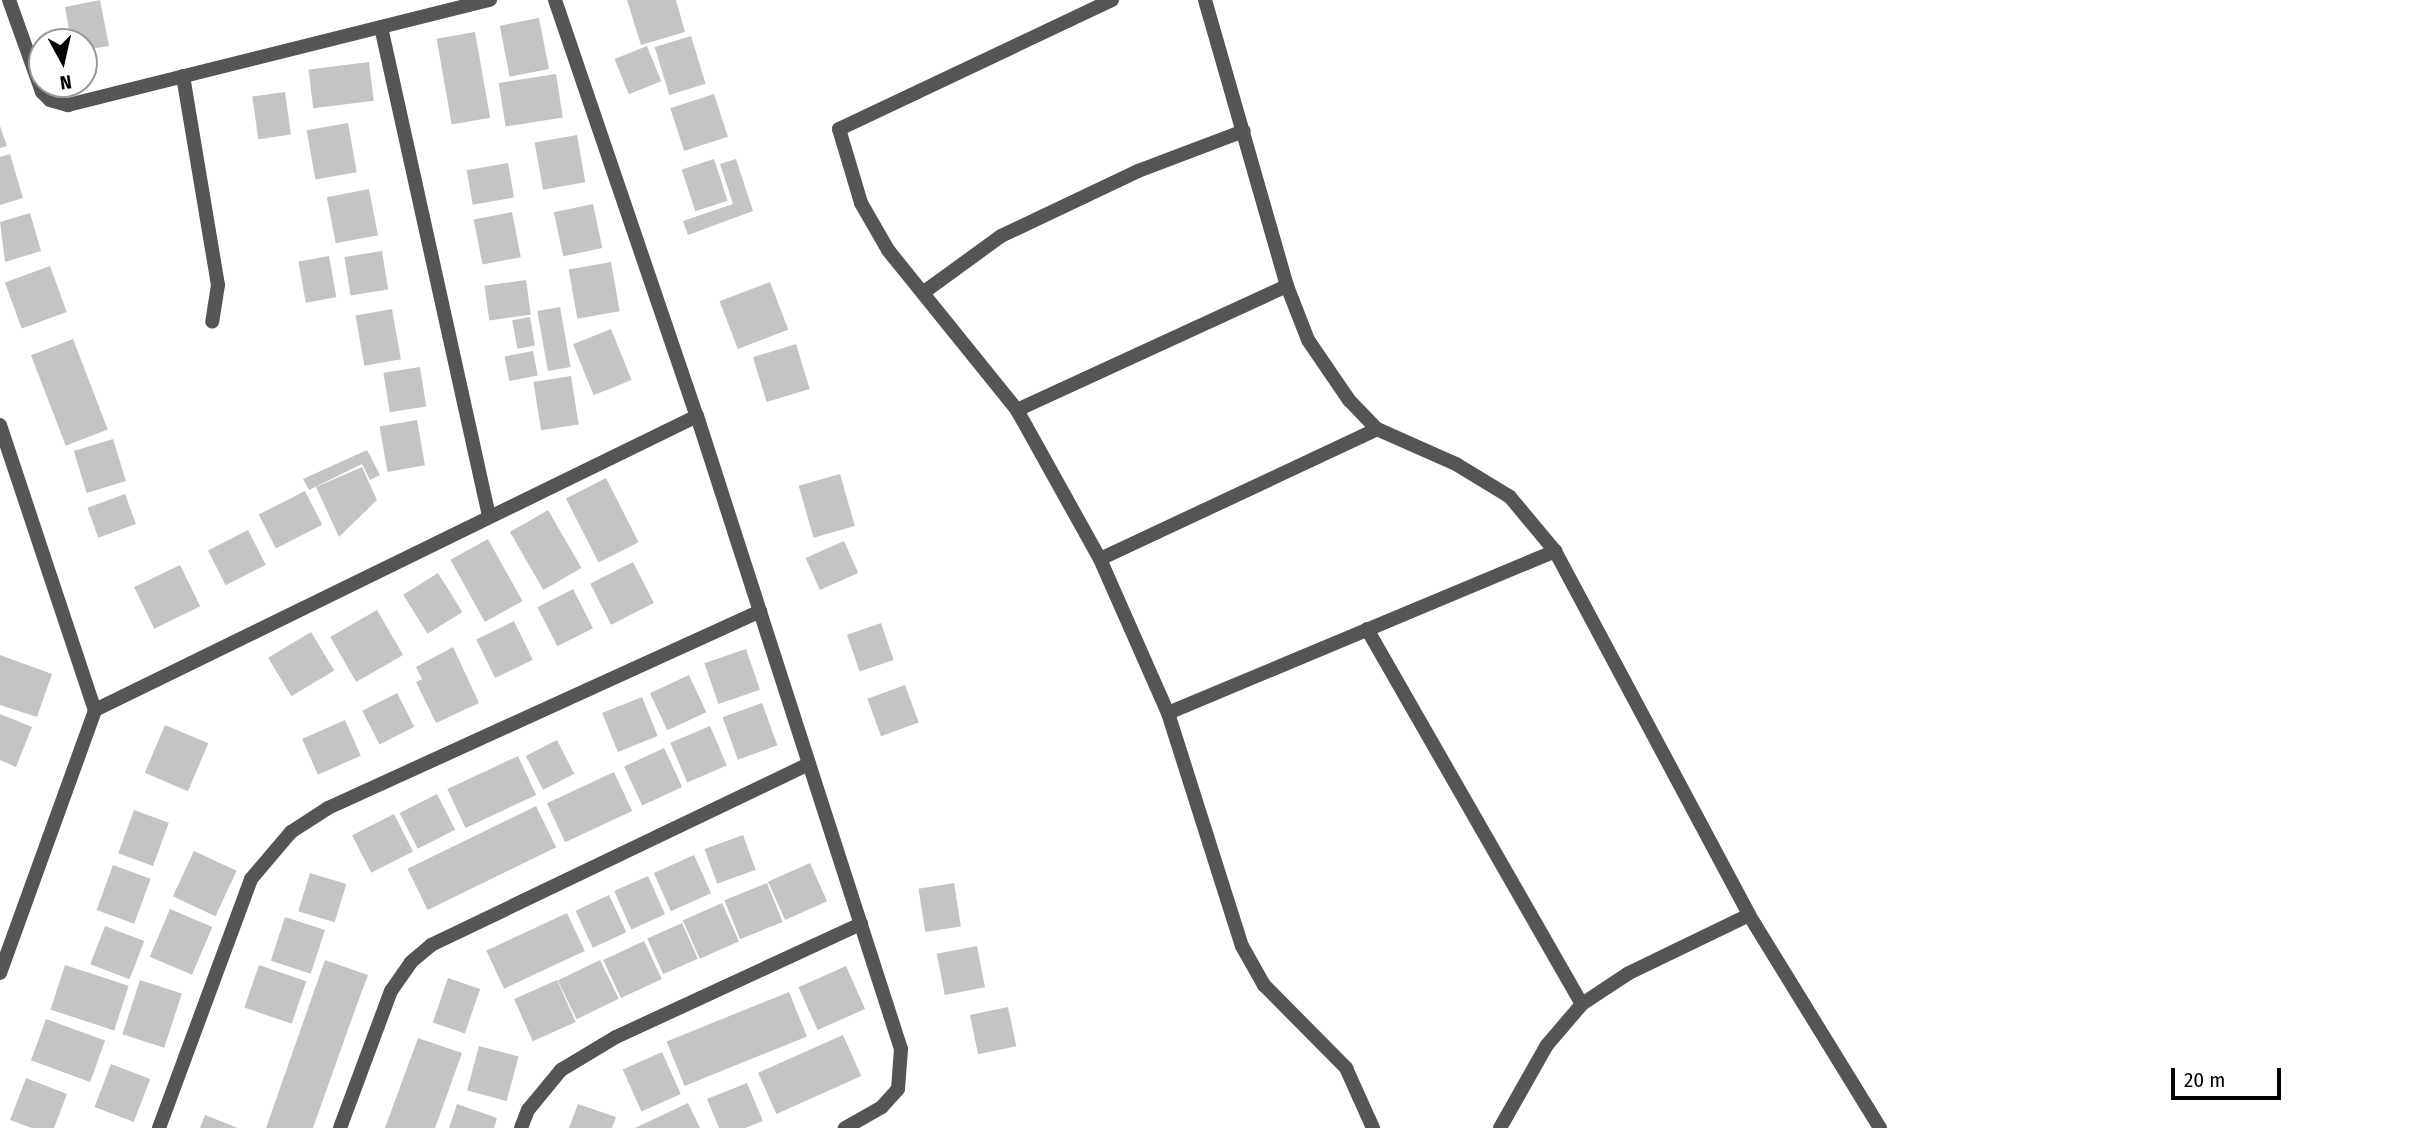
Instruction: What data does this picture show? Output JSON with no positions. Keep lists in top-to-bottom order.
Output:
{
  "scale_bar": "20 m",
  "north": "bottom"
}
